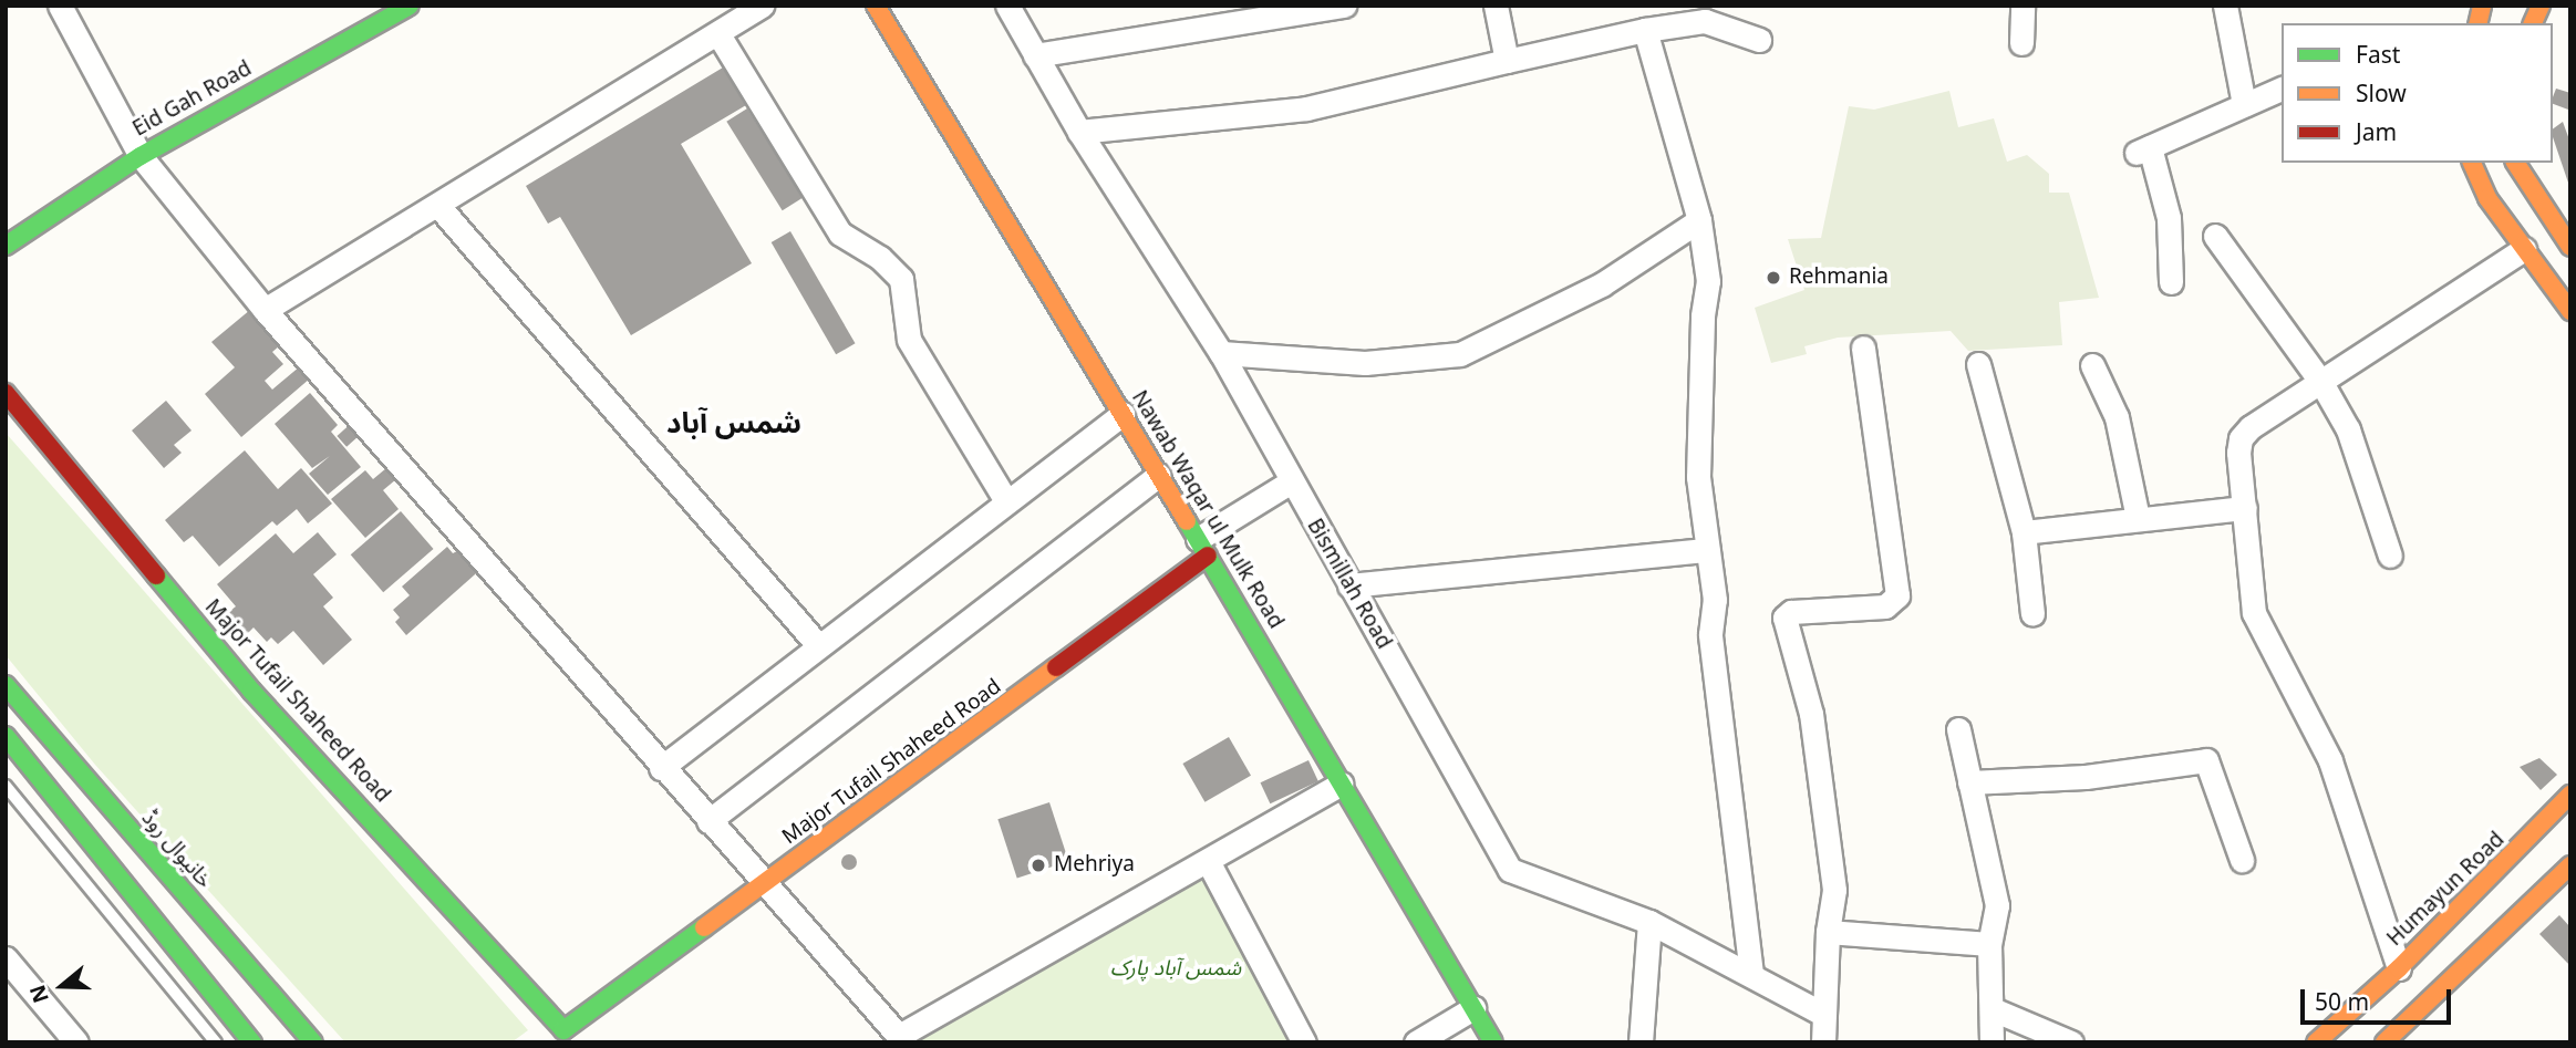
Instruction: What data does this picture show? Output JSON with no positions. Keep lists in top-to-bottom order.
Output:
{
  "streets": {
    "street": [
      "Eid Gah Road",
      "Nawab Waqar ul Mulk Road",
      "Bismillah Road",
      "Major Tufail Shaheed Road",
      "خانیوال روڈ",
      "Humayun Road"
    ]
  },
  "crossings": [
    ["Nawab Waqar ul Mulk Road", "Major Tufail Shaheed Road"]
  ],
  "districts": ["شمس آباد"],
  "parks": ["شمس آباد پارک"],
  "places": ["Rehmania", "Mehriya"],
  "legend": ["Fast", "Slow", "Jam"],
  "scale_bar": "50 m",
  "north": "left"
}
